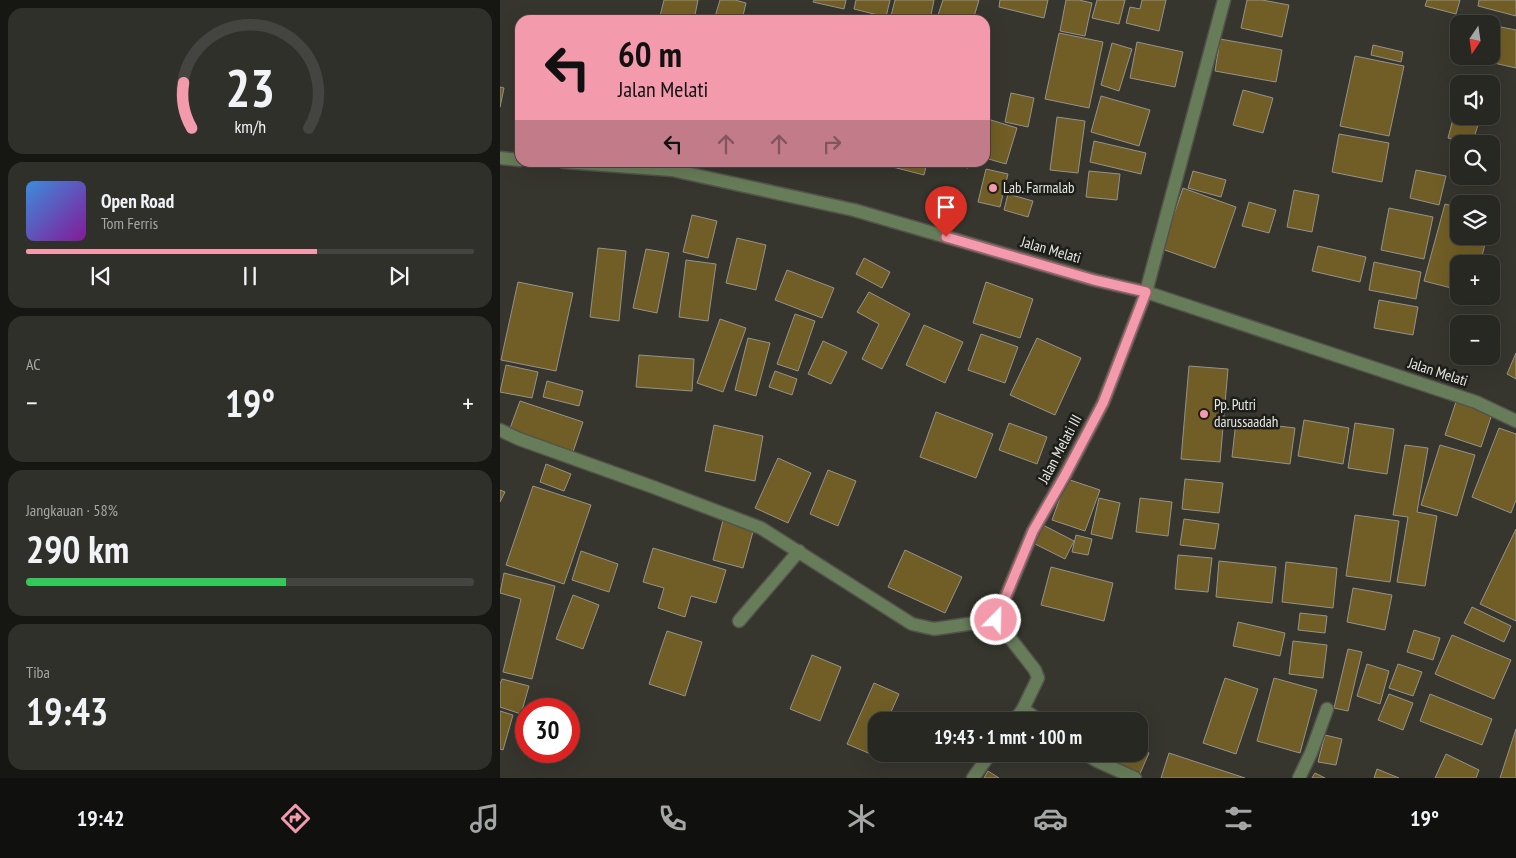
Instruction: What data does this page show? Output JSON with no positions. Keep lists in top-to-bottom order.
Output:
{
  "streets": {
    "street": ["Jalan Melati", "Jalan Melati III"]
  },
  "crossings": [
    ["Jalan Melati", "Jalan Melati III"]
  ],
  "places": ["Lab. Farmalab", "Pp. Putri darussaadah"],
  "north": "bottom",
  "page": {
    "map_buttons": ["+", "−"],
    "turn": ["60 m", "Jalan Melati"],
    "song": ["Open Road", "Tom Ferris"],
    "tile": [
      "AC",
      ["Jangkauan · 58%", "290 km"],
      ["Tiba", "19:43"]
    ],
    "heat": ["−", "19°", "+"],
    "limit": "30",
    "trip": "19:43 · 1 mnt · 100 m",
    "tabs": ["19:42", "19°"],
    "gauge": ["23", "km/h"]
  }
}
